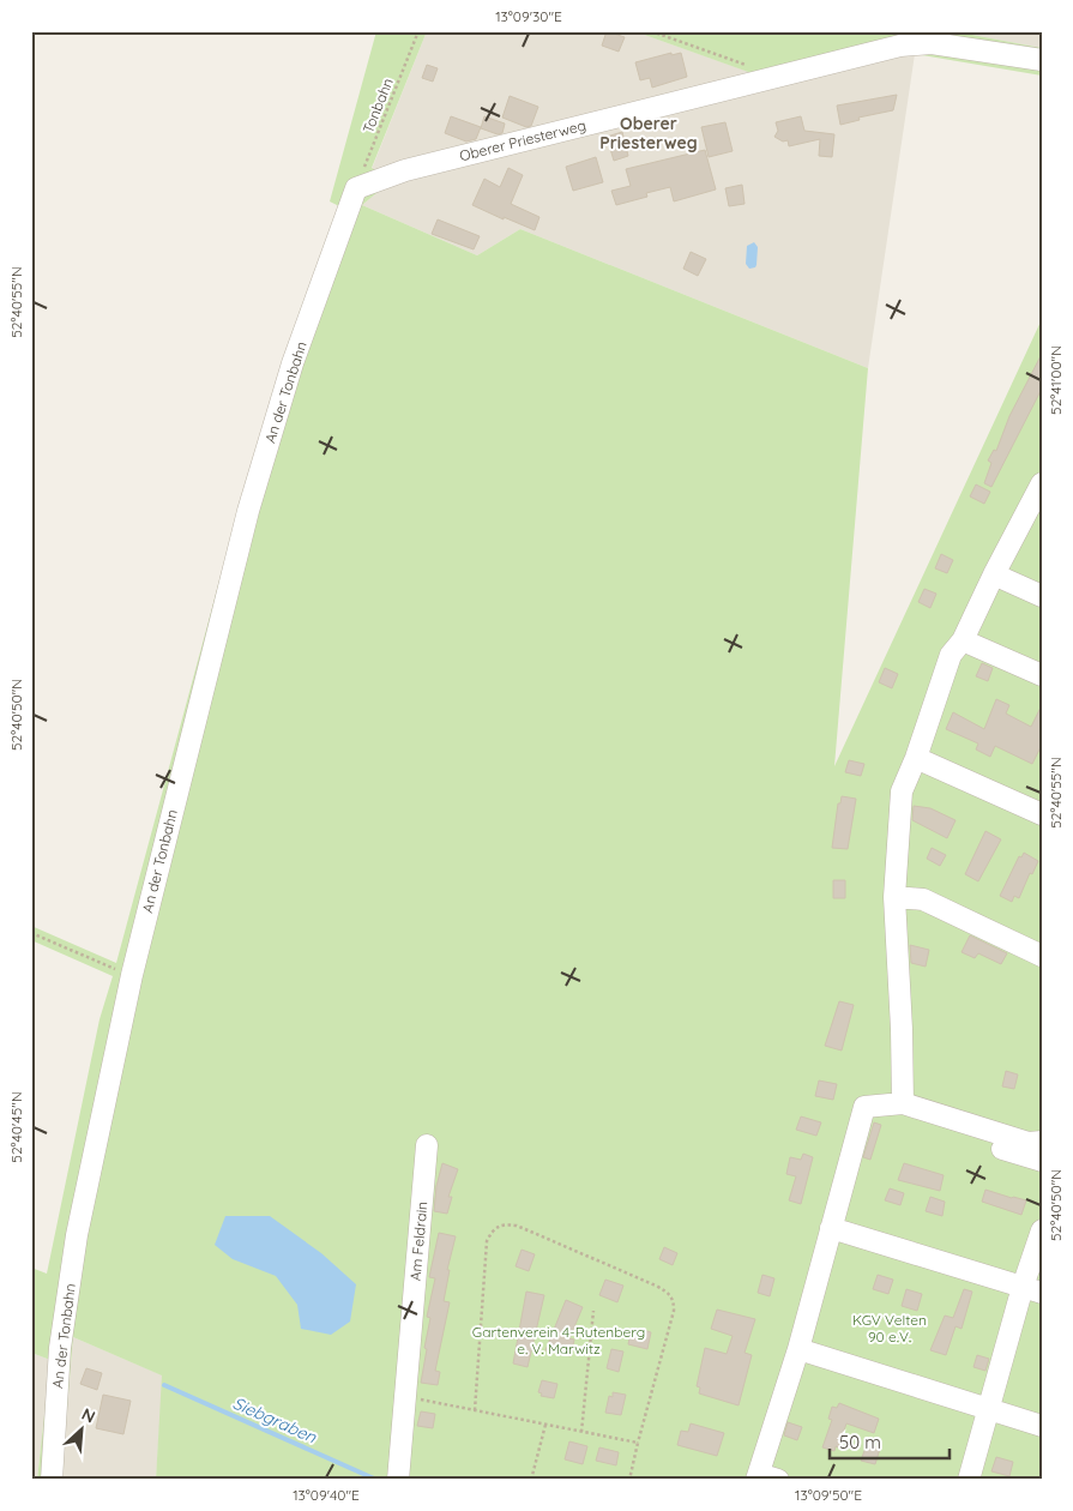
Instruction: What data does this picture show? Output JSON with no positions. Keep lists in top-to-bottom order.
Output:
{
  "streets": {
    "street": ["Oberer Priesterweg", "An der Tonbahn", "Am Feldrain"],
    "path": ["Tonbahn"]
  },
  "crossings": [
    ["Tonbahn", "Oberer Priesterweg"],
    ["Tonbahn", "An der Tonbahn"],
    ["Oberer Priesterweg", "An der Tonbahn"]
  ],
  "districts": ["Oberer Priesterweg"],
  "water": ["Siebgraben"],
  "parks": ["KGV Velten 90 e.V.", "Gartenverein 4-Rutenberg e. V. Marwitz"],
  "scale_bar": "50 m",
  "north": "top right",
  "coordinates": [
    "13°09'30\"E",
    "52°40'55\"N",
    "52°41'00\"N",
    "52°40'50\"N",
    "52°40'45\"N",
    "13°09'40\"E",
    "13°09'50\"E"
  ]
}
